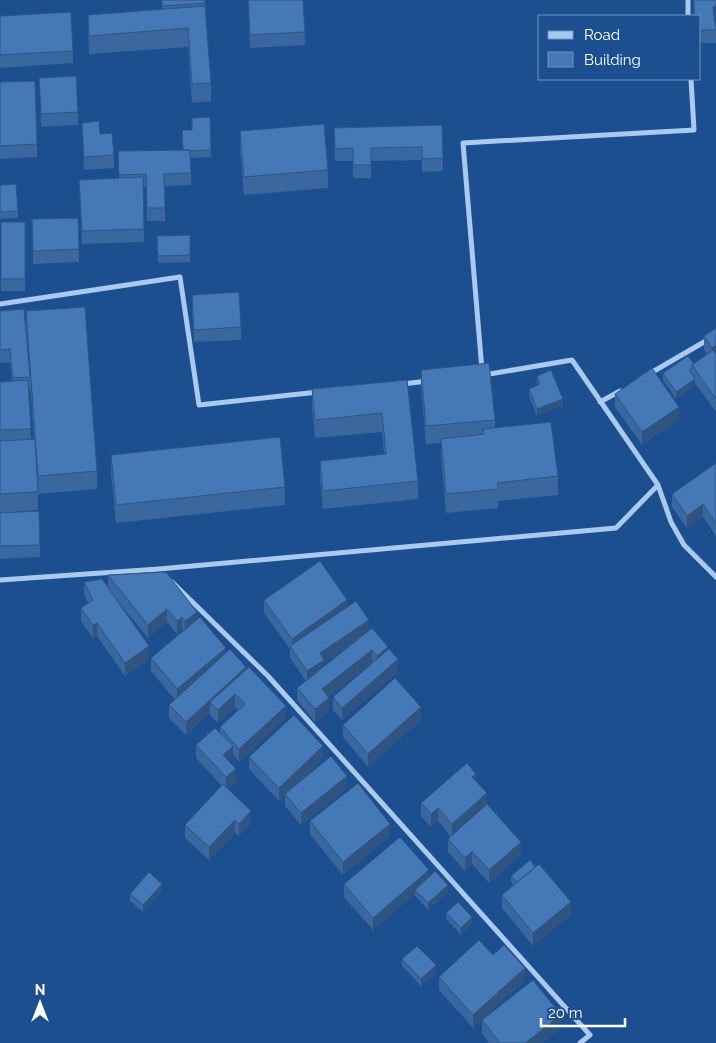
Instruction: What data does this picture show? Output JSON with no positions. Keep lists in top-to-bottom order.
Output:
{
  "legend": ["Road", "Building"],
  "scale_bar": "20 m",
  "north": "top"
}
